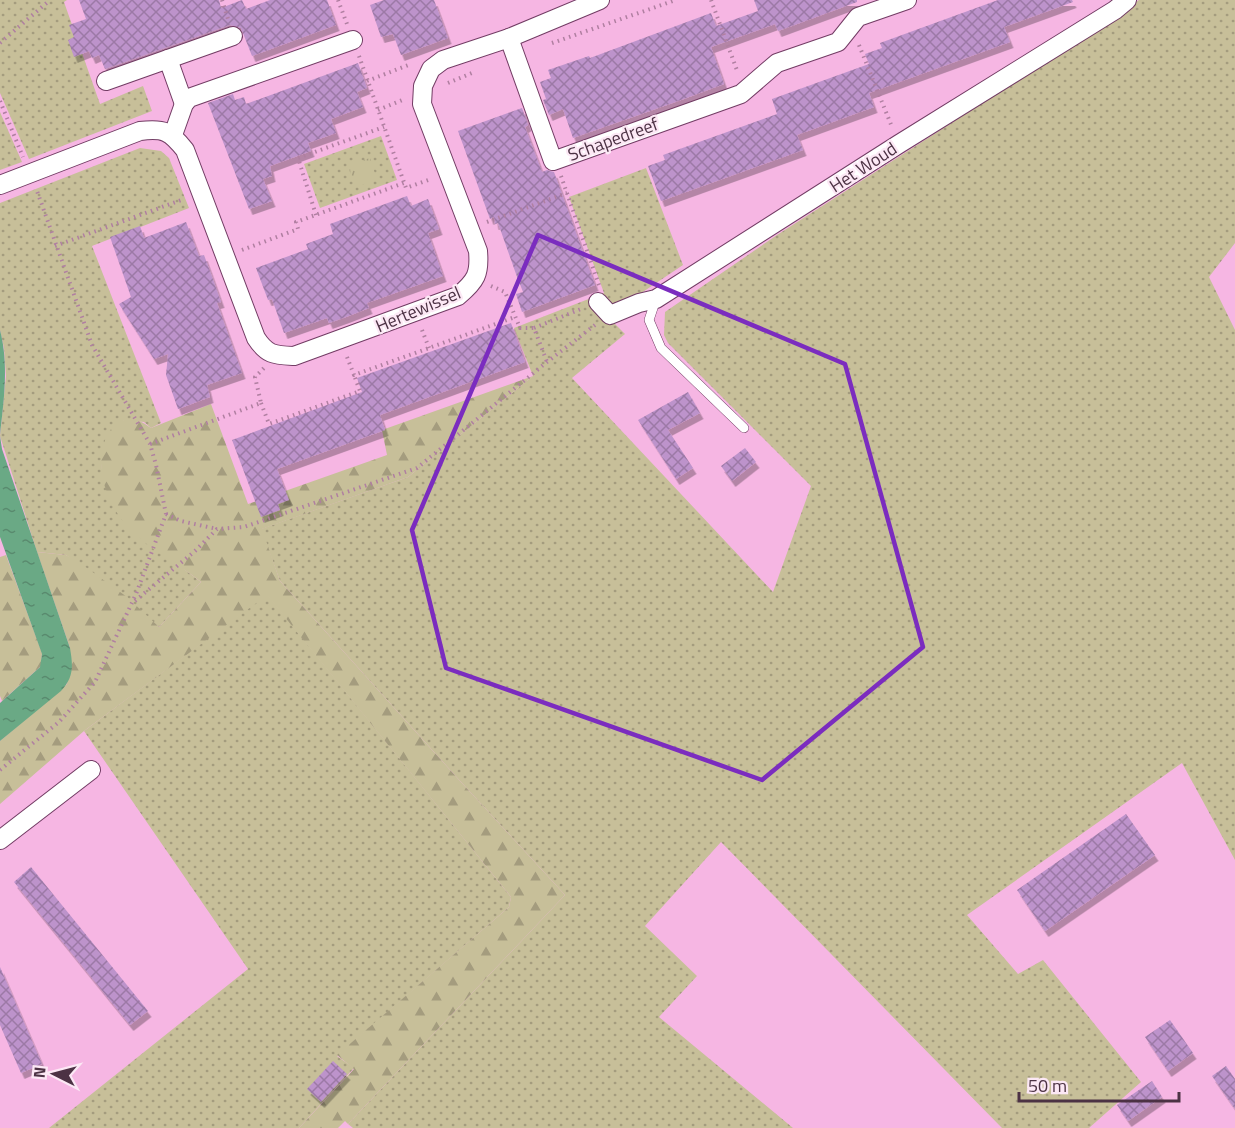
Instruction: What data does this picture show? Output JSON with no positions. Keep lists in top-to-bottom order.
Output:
{
  "streets": {
    "street": ["Schapedreef", "Het Woud", "Hertewissel"]
  },
  "scale_bar": "50 m",
  "north": "left"
}
